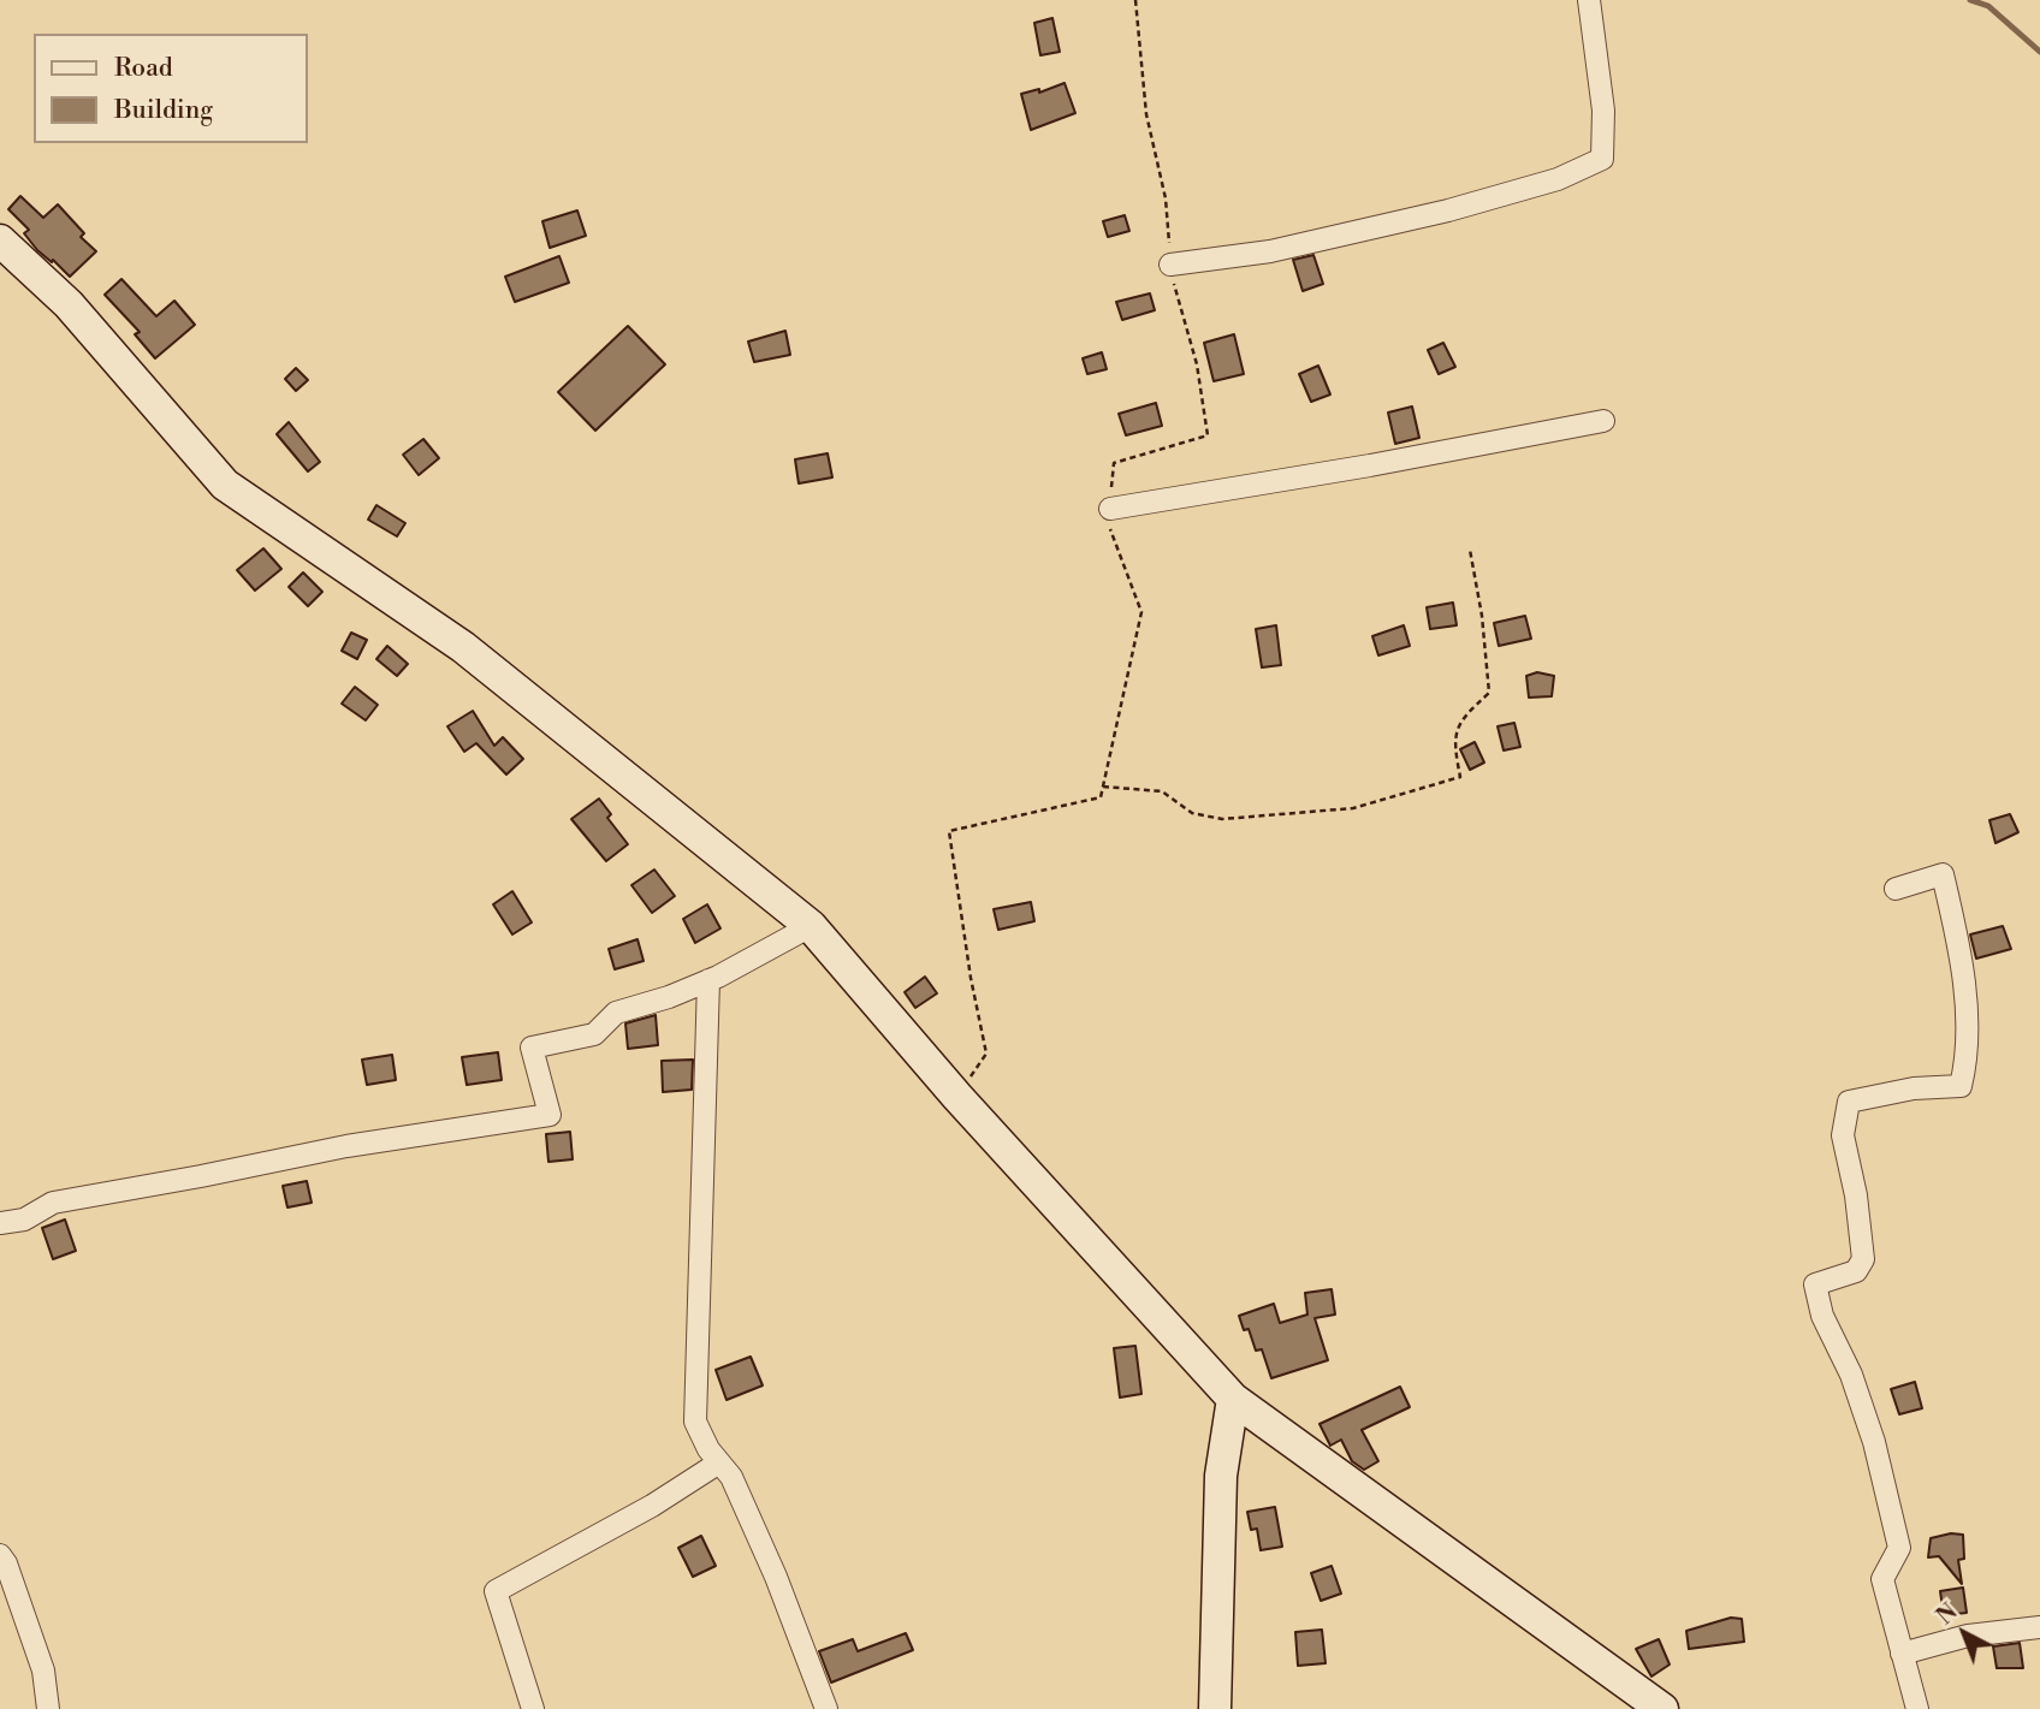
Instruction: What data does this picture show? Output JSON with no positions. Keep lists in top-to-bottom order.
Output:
{
  "legend": ["Road", "Building"],
  "north": "top left"
}
